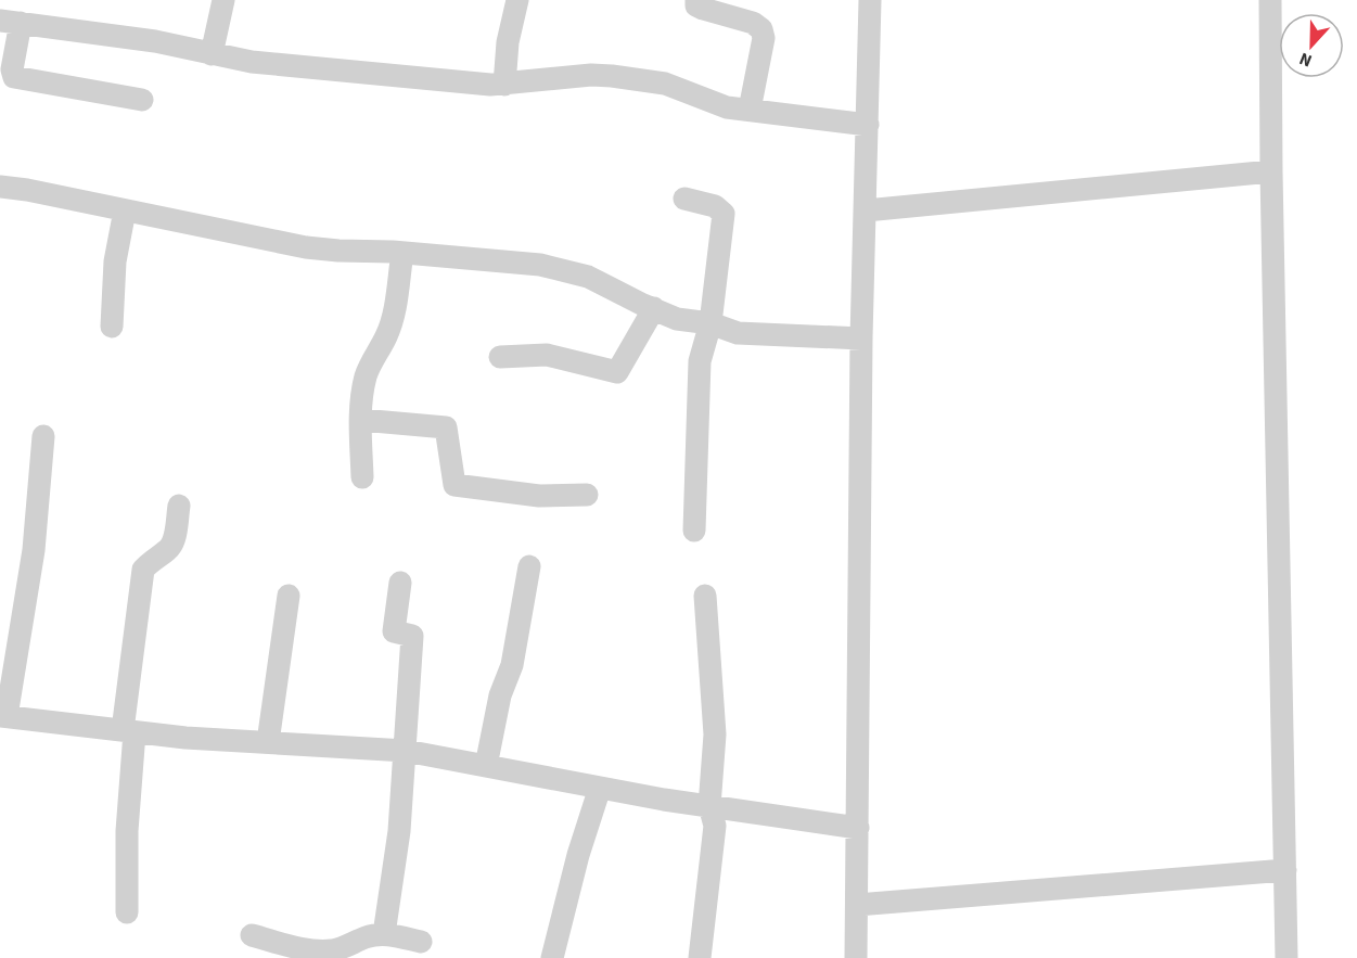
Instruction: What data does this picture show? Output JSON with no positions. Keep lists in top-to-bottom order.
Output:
{
  "north": "bottom"
}
